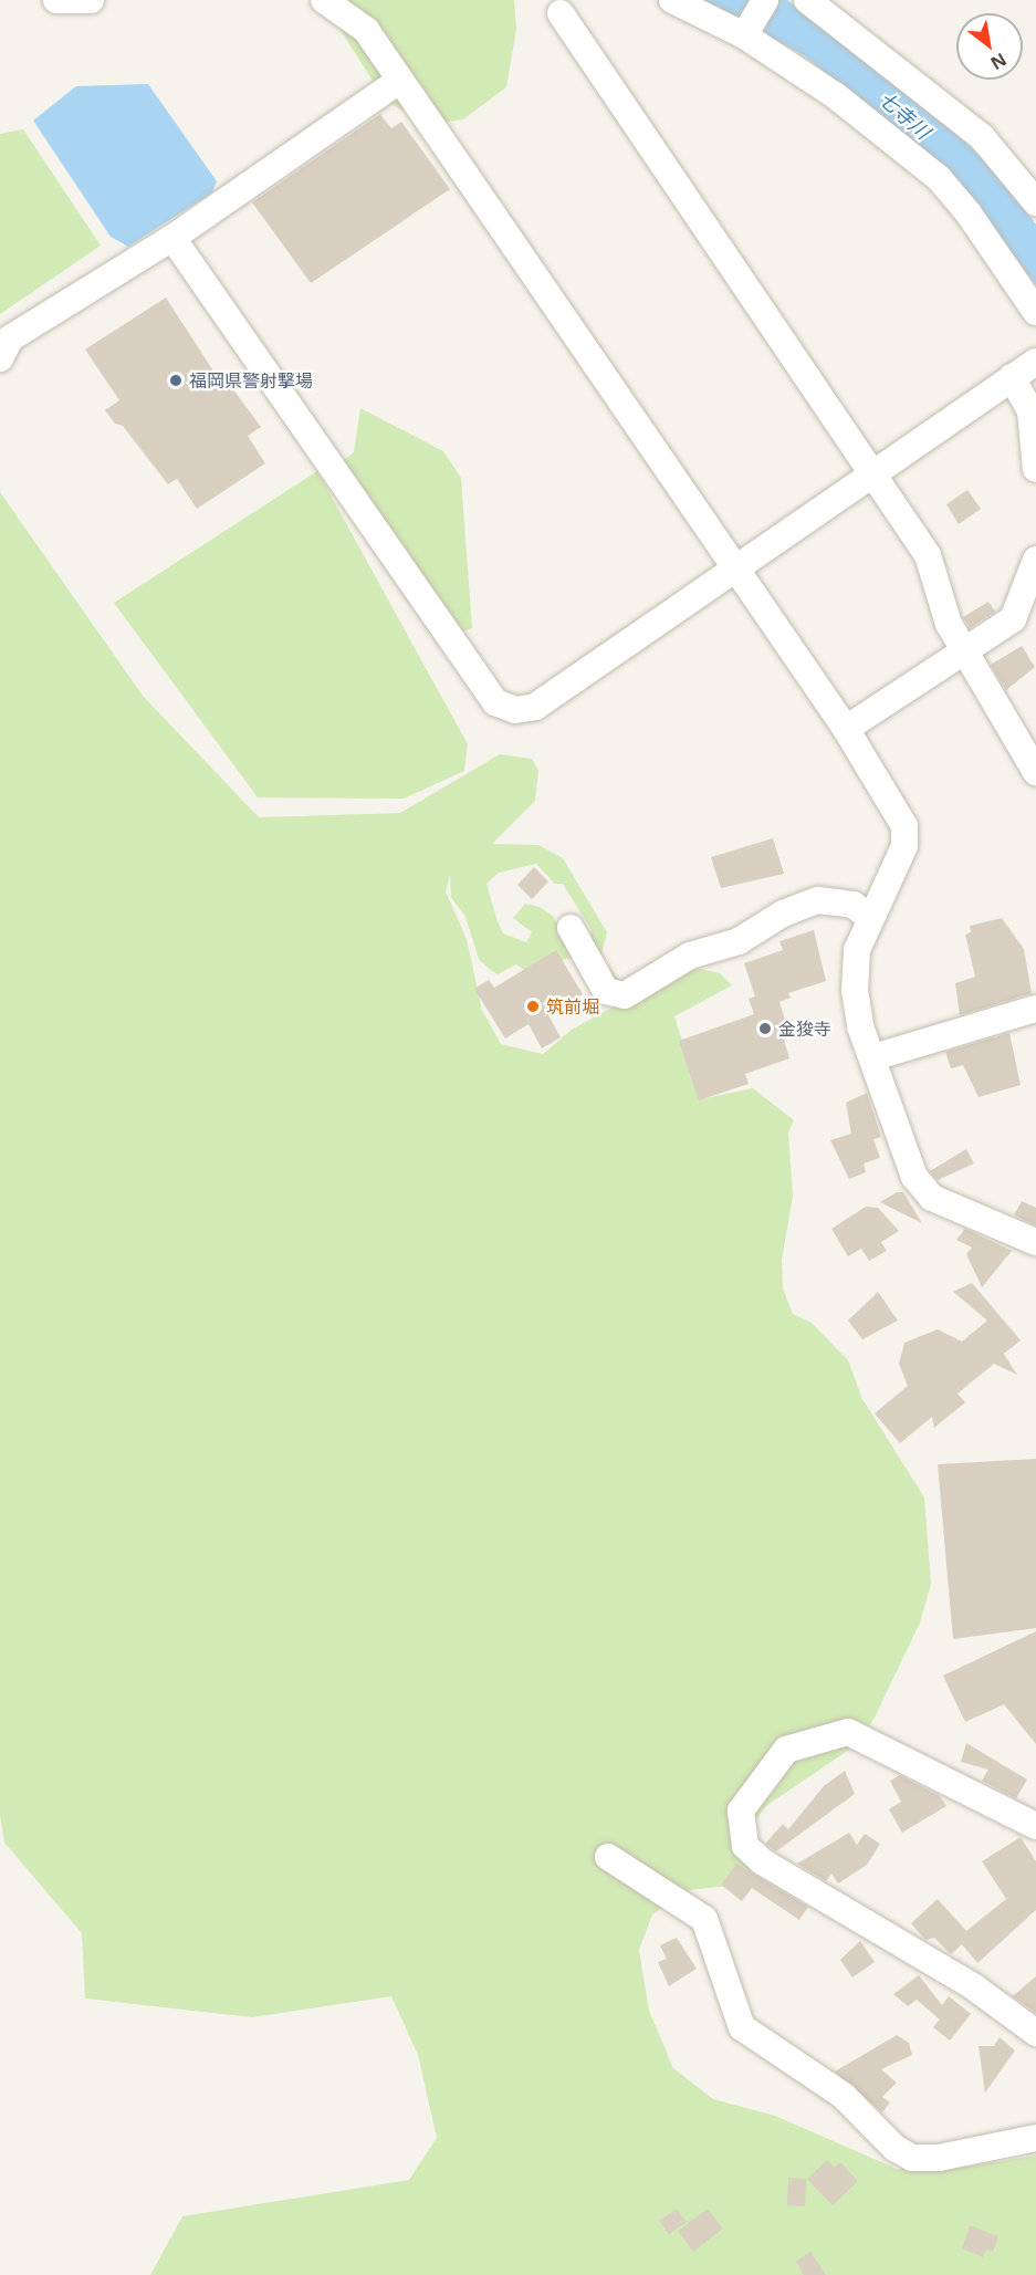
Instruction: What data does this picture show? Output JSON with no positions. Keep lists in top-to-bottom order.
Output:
{
  "water": ["七寺川"],
  "places": ["福岡県警射撃場", "筑前堀", "金狻寺"],
  "north": "bottom right"
}
